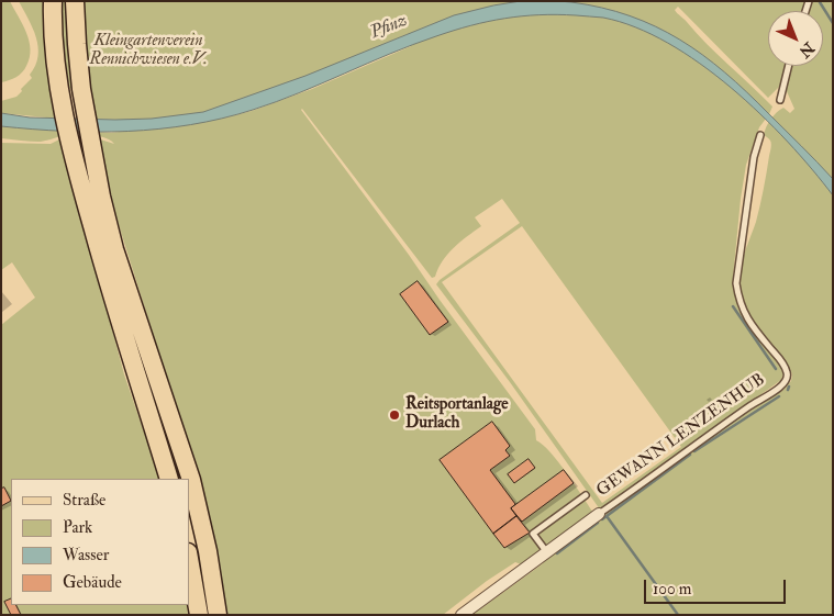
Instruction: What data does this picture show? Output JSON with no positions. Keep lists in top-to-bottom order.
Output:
{
  "streets": {
    "street": ["GEWANN LENZENHUB"]
  },
  "water": ["Pfinz"],
  "parks": ["Kleingartenverein Rennichwiesen e.V."],
  "places": ["Reitsportanlage Durlach"],
  "legend": [
    "Straße",
    "Park",
    "Wasser",
    "Gebäude"
  ],
  "scale_bar": "100 m",
  "north": "bottom right"
}
